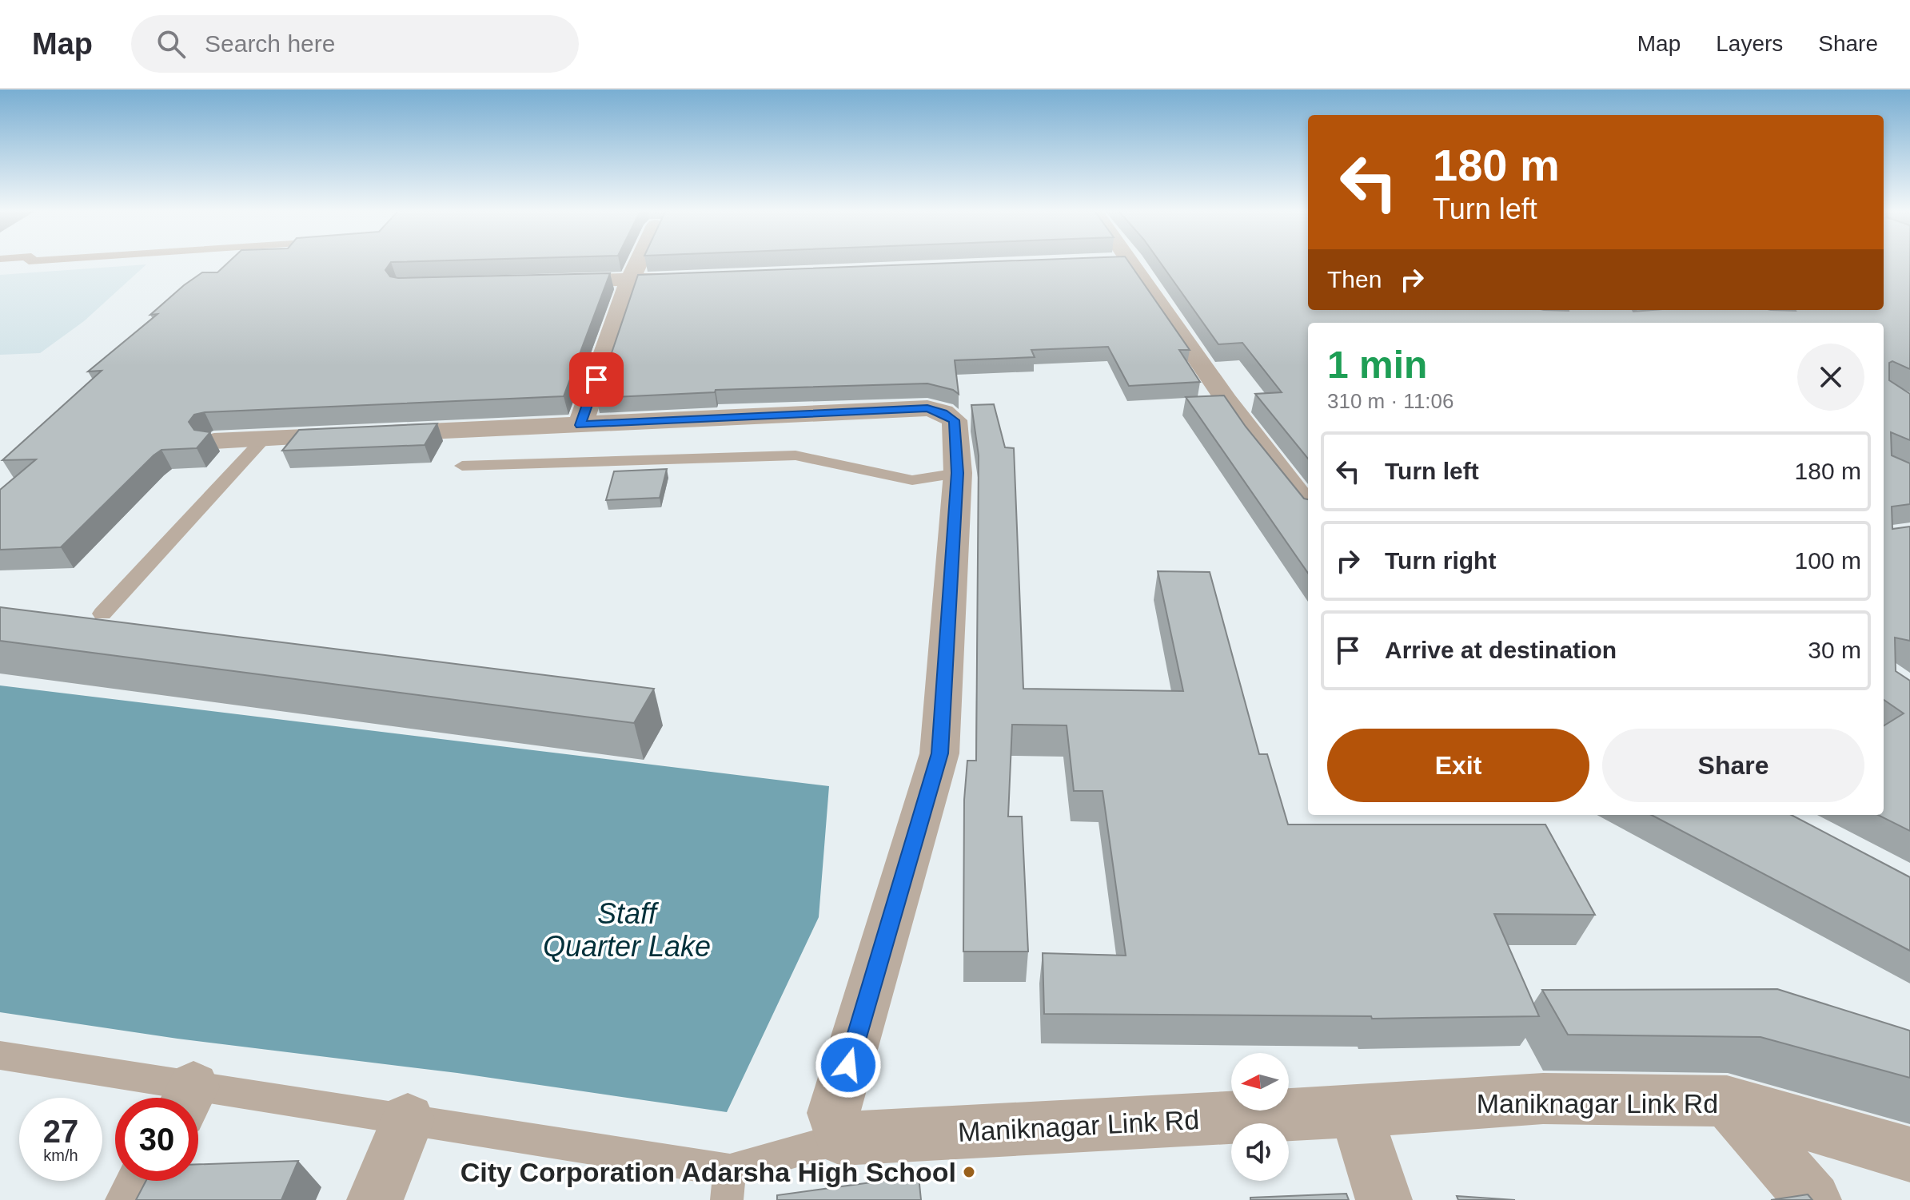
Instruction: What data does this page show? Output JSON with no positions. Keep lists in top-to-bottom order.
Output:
{
  "streets": {
    "street": ["Maniknagar Link Rd"]
  },
  "water": ["Staff Quarter Lake"],
  "places": ["City Corporation Adarsha High School"],
  "north": "left",
  "page": {
    "header": "Map",
    "search": "Search here",
    "nav": ["Map", "Layers", "Share"],
    "turn": ["180 m", "Turn left"],
    "then": "Then",
    "heading": ["1 min", "310 m · 11:06"],
    "list": [
      {
        "name": "Turn left",
        "value": "180 m"
      },
      {
        "name": "Turn right",
        "value": "100 m"
      },
      {
        "name": "Arrive at destination",
        "value": "30 m"
      }
    ],
    "buttons": ["Exit", "Share"],
    "speed": "27 km/h",
    "limit": "30"
  }
}
